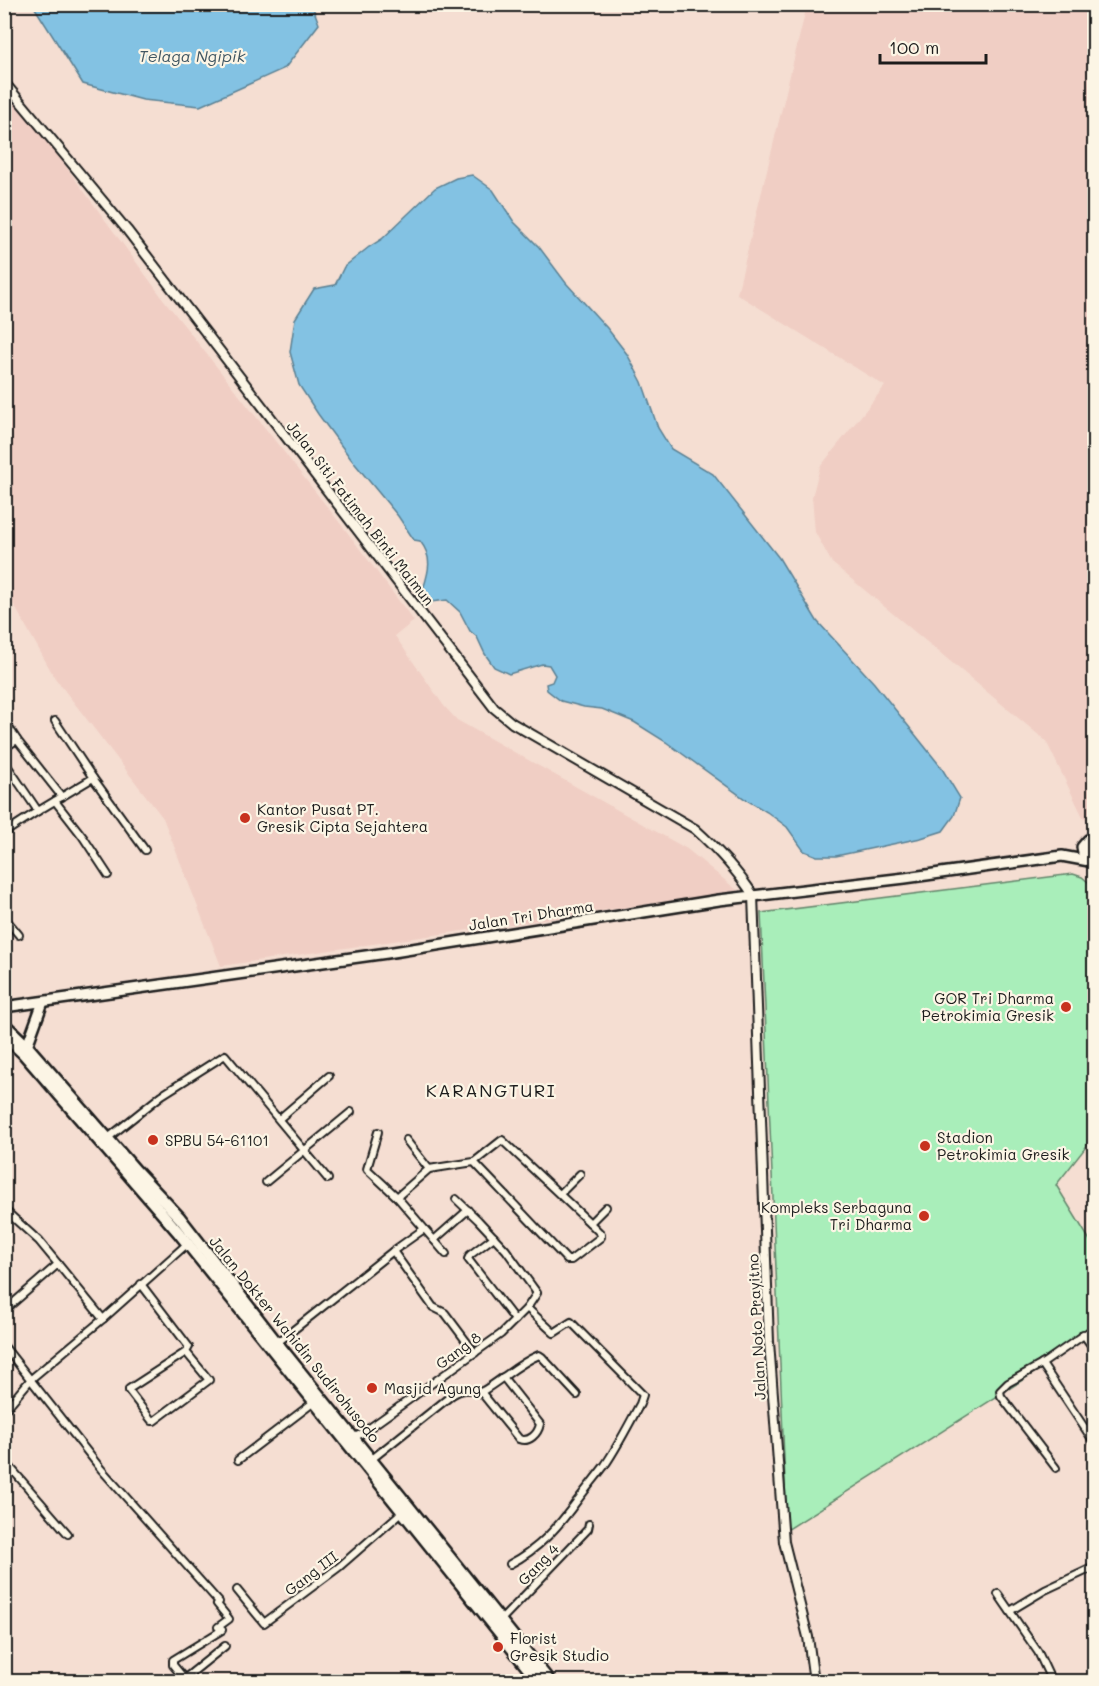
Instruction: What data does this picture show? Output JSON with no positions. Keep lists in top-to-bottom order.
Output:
{
  "streets": {
    "highway": ["Jalan Dokter Wahidin Sudirohusodo"],
    "main road": ["Jalan Tri Dharma"],
    "street": [
      "Jalan Siti Fatimah Binti Maimun",
      "Jalan Noto Prayitno",
      "Gang 8",
      "Gang 4",
      "Gang III"
    ]
  },
  "crossings": [
    ["Jalan Siti Fatimah Binti Maimun", "Jalan Tri Dharma"],
    ["Jalan Siti Fatimah Binti Maimun", "Jalan Noto Prayitno"],
    ["Jalan Tri Dharma", "Jalan Noto Prayitno"],
    ["Jalan Dokter Wahidin Sudirohusodo", "Gang 8"],
    ["Jalan Dokter Wahidin Sudirohusodo", "Gang 4"],
    ["Jalan Dokter Wahidin Sudirohusodo", "Gang III"]
  ],
  "districts": ["KARANGTURI"],
  "water": ["Telaga Ngipik"],
  "places": [
    "Kantor Pusat PT. Gresik Cipta Sejahtera",
    "GOR Tri Dharma Petrokimia Gresik",
    "SPBU 54-61101",
    "Stadion Petrokimia Gresik",
    "Kompleks Serbaguna Tri Dharma",
    "Masjid Agung",
    "Florist Gresik Studio"
  ],
  "scale_bar": "100 m"
}
